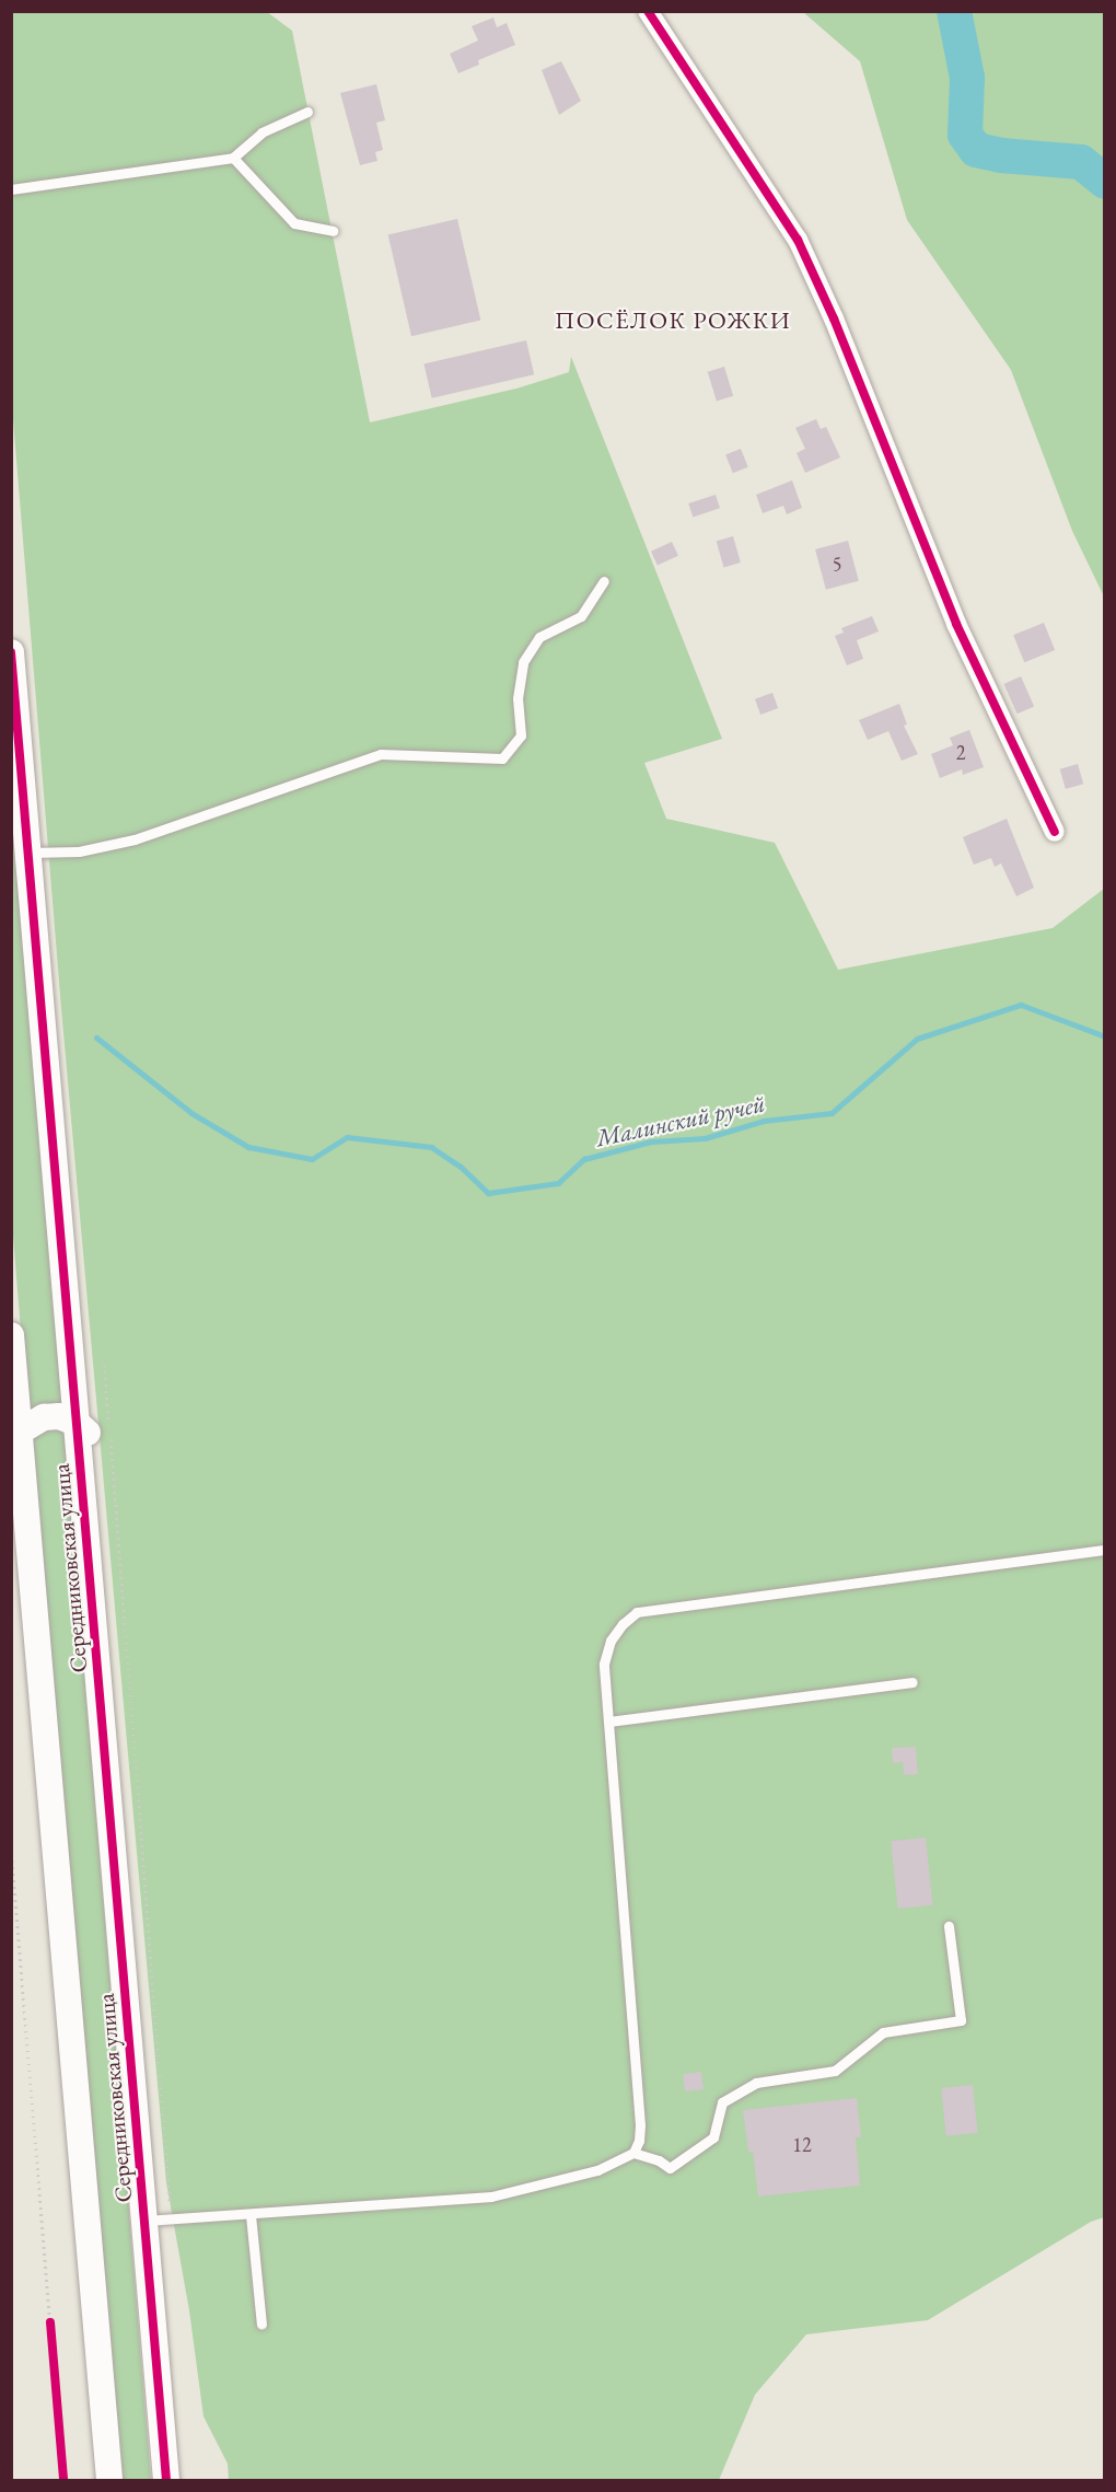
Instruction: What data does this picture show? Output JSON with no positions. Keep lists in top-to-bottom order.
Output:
{
  "streets": {
    "street": ["Середниковская улица"]
  },
  "districts": ["ПОСЁЛОК РОЖКИ"],
  "water": ["Малинский ручей"],
  "house_numbers": ["5", "2", "12"]
}
